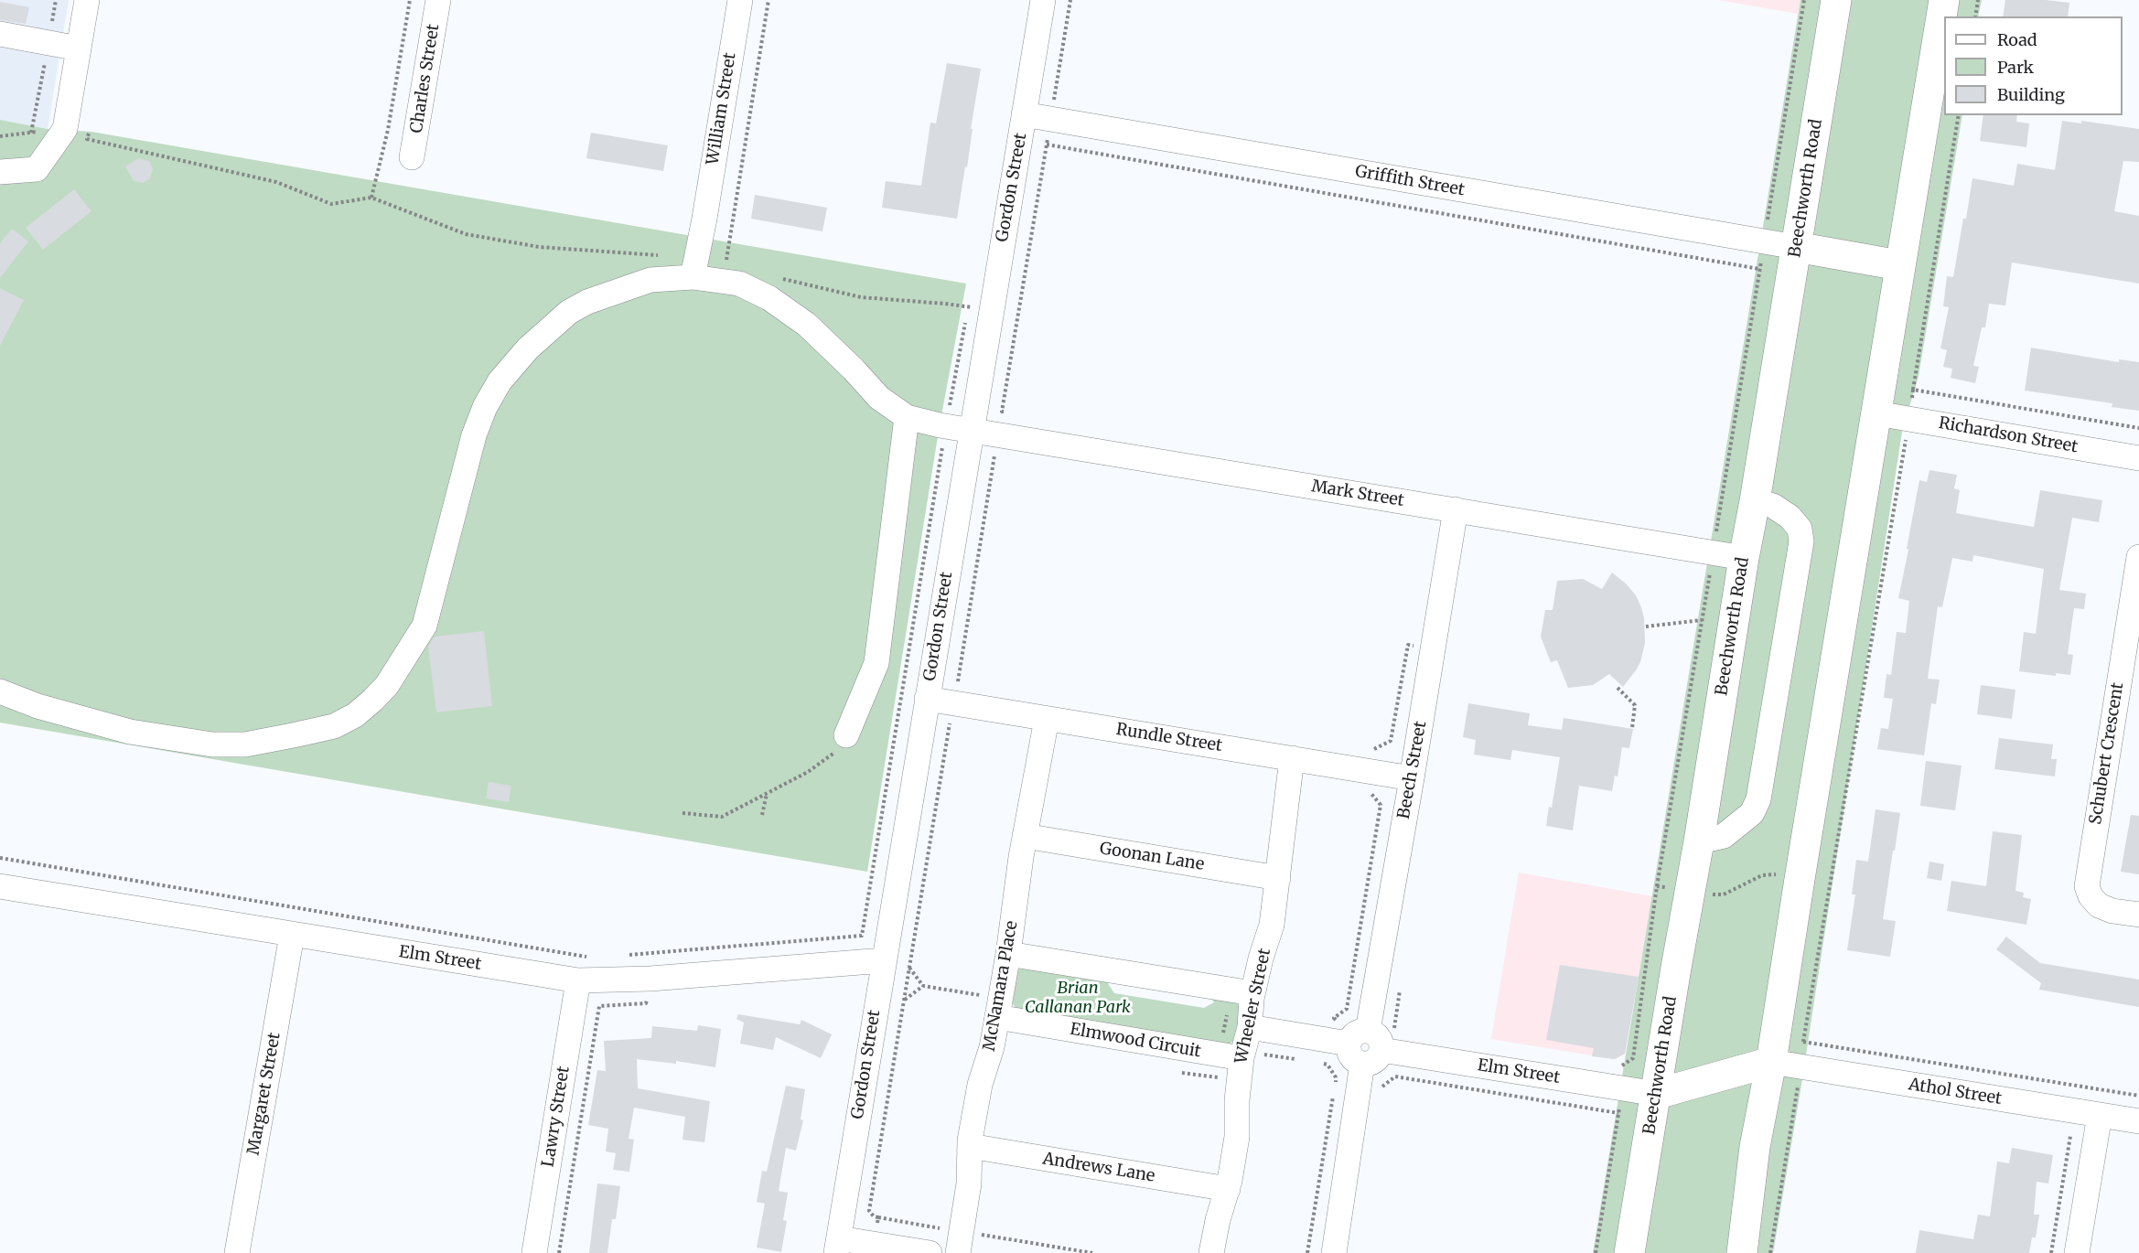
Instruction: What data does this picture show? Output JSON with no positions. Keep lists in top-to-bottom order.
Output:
{
  "streets": {
    "main road": ["Beechworth Road"],
    "street": [
      "Charles Street",
      "William Street",
      "Griffith Street",
      "Gordon Street",
      "Richardson Street",
      "Mark Street",
      "Rundle Street",
      "Schubert Crescent",
      "Beech Street",
      "Goonan Lane",
      "Elm Street",
      "McNamara Place",
      "Wheeler Street",
      "Elmwood Circuit",
      "Athol Street",
      "Margaret Street",
      "Lawry Street",
      "Andrews Lane"
    ]
  },
  "crossings": [
    ["Griffith Street", "Gordon Street"],
    ["Griffith Street", "Beechworth Road"],
    ["Gordon Street", "Mark Street"],
    ["Gordon Street", "Rundle Street"],
    ["Gordon Street", "Elm Street"],
    ["Beechworth Road", "Mark Street"],
    ["Beechworth Road", "Elm Street"],
    ["Mark Street", "Beech Street"],
    ["Rundle Street", "Beech Street"],
    ["Rundle Street", "McNamara Place"],
    ["Rundle Street", "Wheeler Street"],
    ["Beech Street", "Elm Street"],
    ["Goonan Lane", "McNamara Place"],
    ["Goonan Lane", "Wheeler Street"],
    ["Elm Street", "Margaret Street"],
    ["Elm Street", "Lawry Street"],
    ["McNamara Place", "Elmwood Circuit"],
    ["McNamara Place", "Andrews Lane"],
    ["Wheeler Street", "Elmwood Circuit"],
    ["Wheeler Street", "Andrews Lane"]
  ],
  "parks": ["Brian Callanan Park"],
  "legend": ["Road", "Park", "Building"]
}
